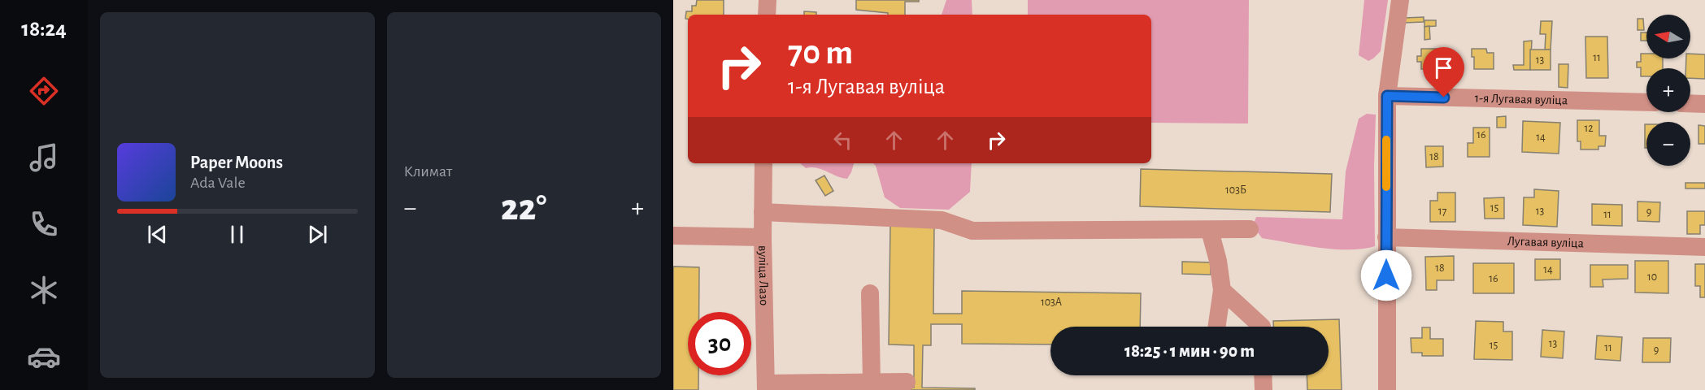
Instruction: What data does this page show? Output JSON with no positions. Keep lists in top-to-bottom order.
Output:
{
  "streets": {
    "street": ["1-я Лугавая вуліца", "Лугавая вуліца", "вуліца Лазо"]
  },
  "house_numbers": [
    "11",
    "13",
    "12",
    "16",
    "14",
    "18",
    "103Б",
    "15",
    "17",
    "13",
    "9",
    "11",
    "18",
    "14",
    "10",
    "16",
    "103А",
    "13",
    "15",
    "11",
    "9"
  ],
  "north": "left",
  "page": {
    "tabs": "18:24",
    "tile": "Климат",
    "map_buttons": ["+", "−"],
    "turn": ["70 m", "1-я Лугавая вуліца"],
    "song": ["Paper Moons", "Ada Vale"],
    "heat": ["−", "22°", "+"],
    "limit": "30",
    "trip": "18:25 · 1 мин · 90 m"
  }
}
